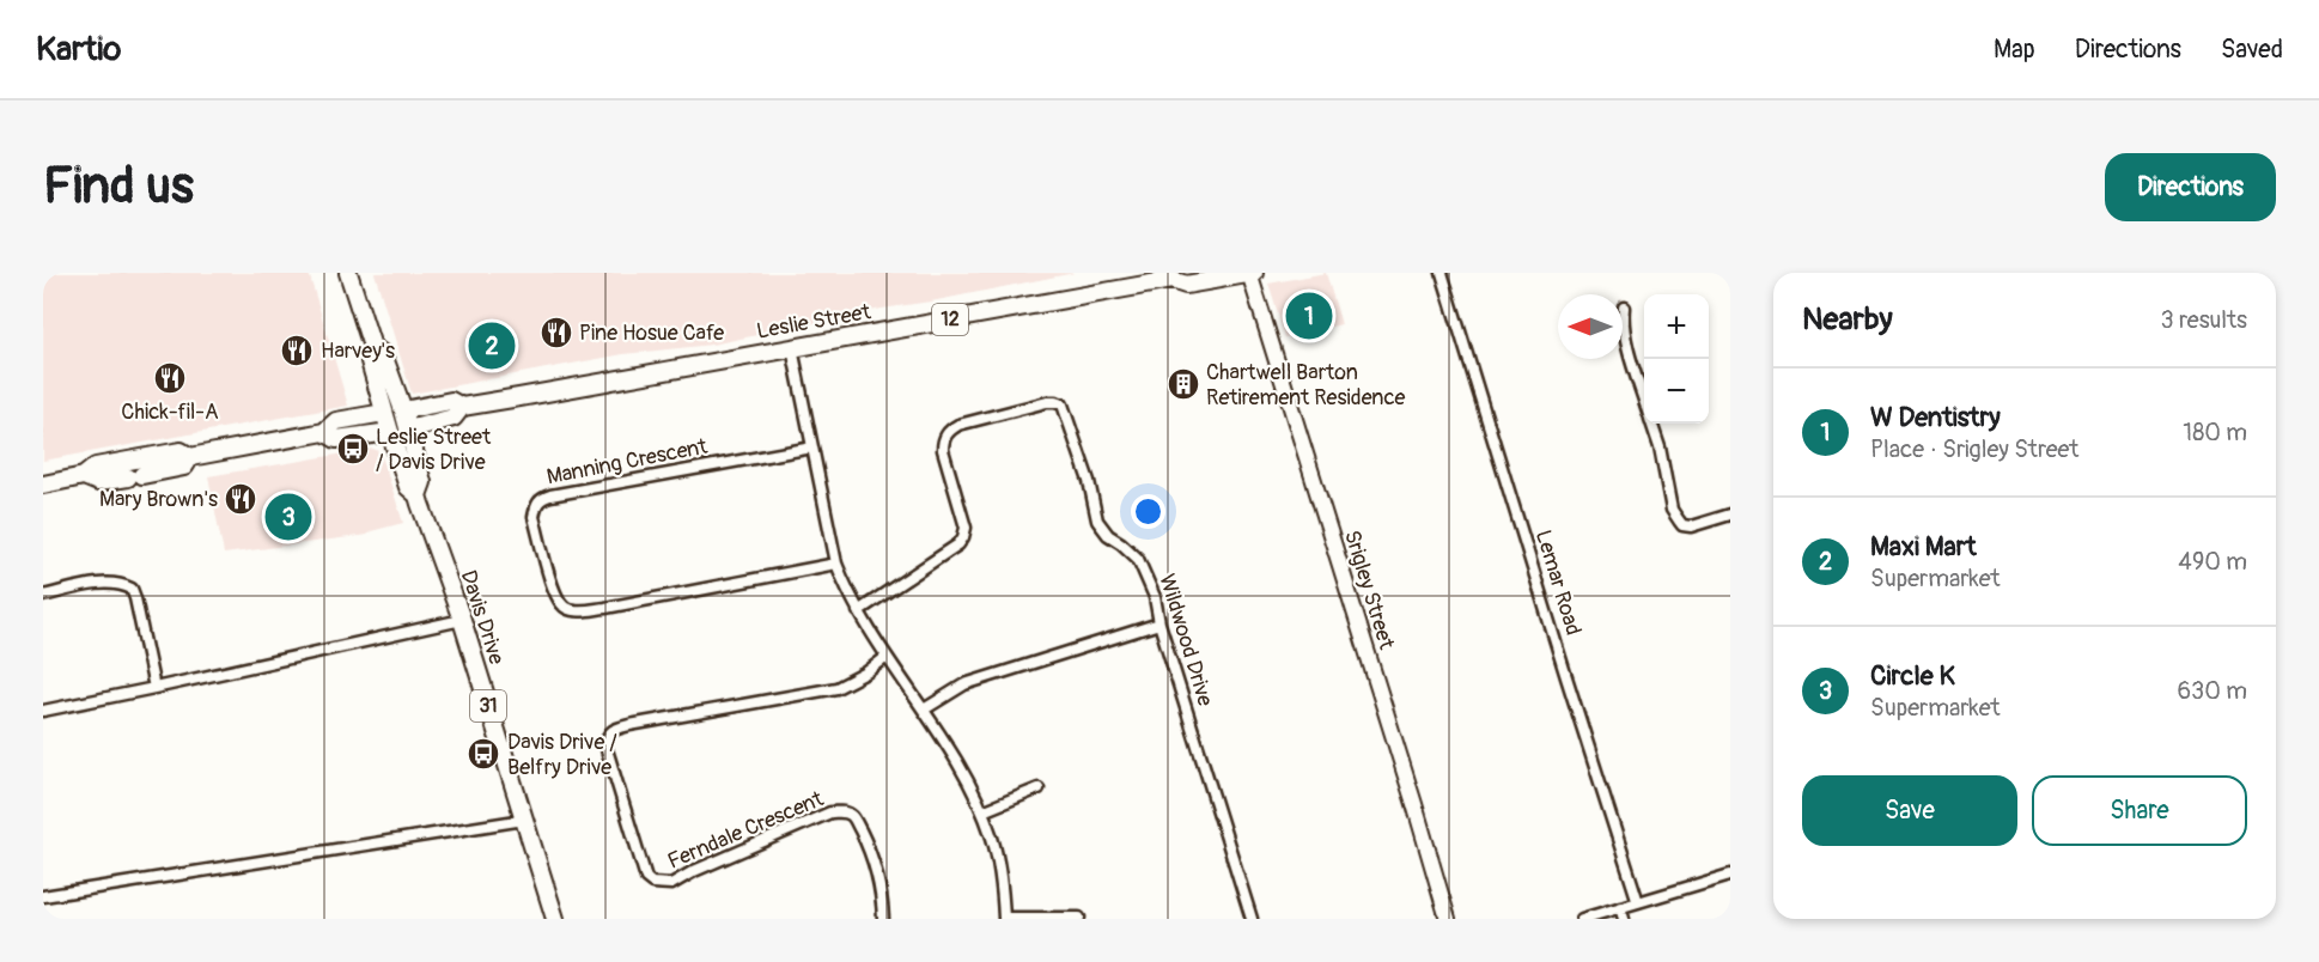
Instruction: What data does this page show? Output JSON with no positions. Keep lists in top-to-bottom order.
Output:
{
  "streets": {
    "main road": [
      "12",
      "Leslie Street",
      "Davis Drive",
      "31"
    ],
    "street": [
      "Manning Crescent",
      "Lemar Road",
      "Srigley Street",
      "Wildwood Drive",
      "Ferndale Crescent"
    ]
  },
  "crossings": [
    ["Leslie Street", "Srigley Street"],
    ["Leslie Street", "Davis Drive"]
  ],
  "places": {
    "restaurant": [
      "Pine Hosue Cafe",
      "Harvey's",
      "Chick-fil-A",
      "Mary Brown's"
    ],
    "building": ["Chartwell Barton Retirement Residence"],
    "bus stop": ["Leslie Street / Davis Drive", "Davis Drive / Belfry Drive"]
  },
  "north": "left",
  "page": {
    "header": "Kartio",
    "nav": ["Map", "Directions", "Saved"],
    "buttons": [
      "Directions",
      ["Save", "Share"]
    ],
    "title": "Find us",
    "heading": ["Nearby", "3 results"],
    "pins": ["1", "2", "3"],
    "map_buttons": ["+", "−"],
    "list": [
      {
        "mark": "1",
        "name": "W Dentistry",
        "note": "Place · Srigley Street",
        "value": "180 m"
      },
      {
        "mark": "2",
        "name": "Maxi Mart",
        "note": "Supermarket",
        "value": "490 m"
      },
      {
        "mark": "3",
        "name": "Circle K",
        "note": "Supermarket",
        "value": "630 m"
      }
    ]
  }
}
